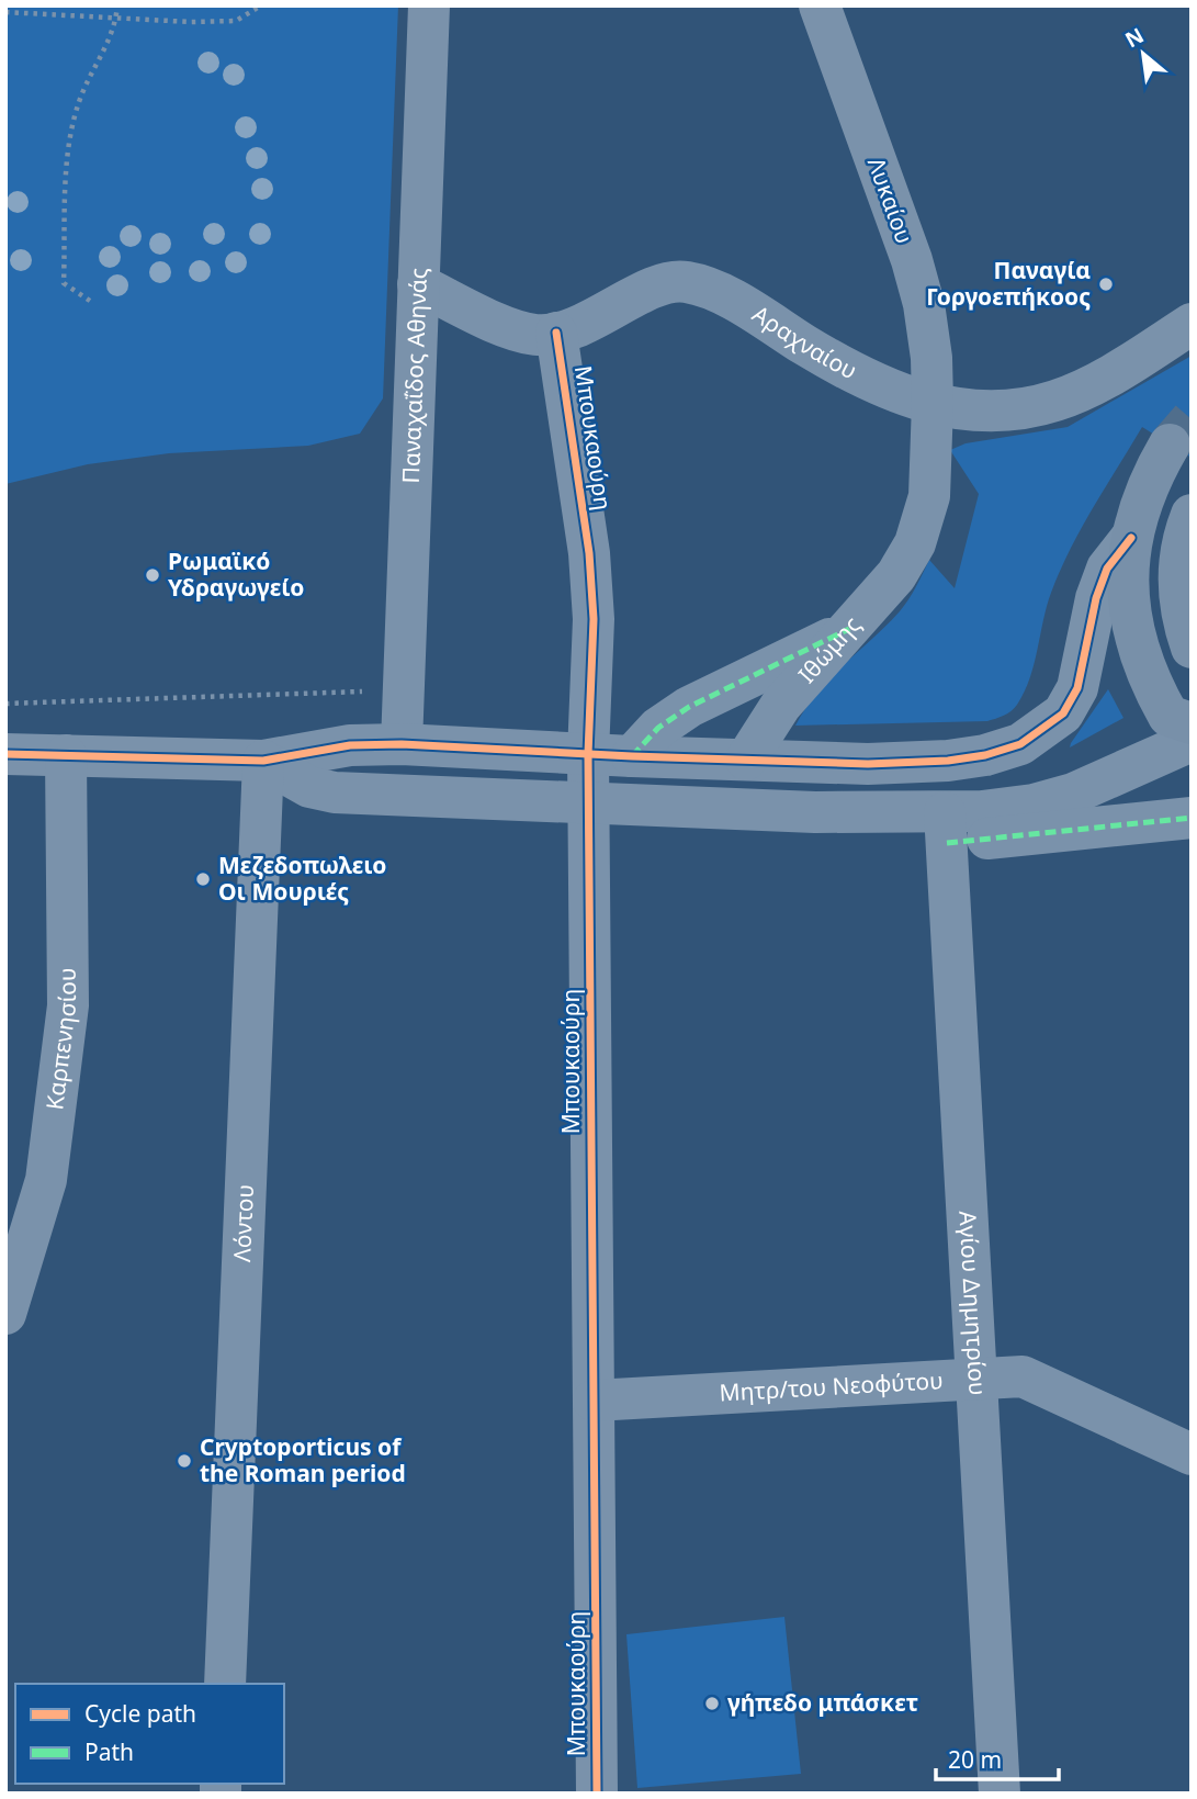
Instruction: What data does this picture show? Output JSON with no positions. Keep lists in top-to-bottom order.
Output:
{
  "streets": {
    "street": [
      "Λυκαίου",
      "Αραχναίου",
      "Παναχαΐδος Αθηνάς",
      "Μπουκαούρη",
      "Ιθώμης",
      "Καρπενησίου",
      "Λόντου",
      "Αγίου Δημητρίου",
      "Μητρ/του Νεοφύτου"
    ]
  },
  "crossings": [
    ["Λυκαίου", "Αραχναίου"],
    ["Λυκαίου", "Ιθώμης"],
    ["Αραχναίου", "Παναχαΐδος Αθηνάς"],
    ["Αραχναίου", "Μπουκαούρη"],
    ["Αραχναίου", "Ιθώμης"],
    ["Μπουκαούρη", "Μητρ/του Νεοφύτου"],
    ["Αγίου Δημητρίου", "Μητρ/του Νεοφύτου"]
  ],
  "places": [
    "Παναγία Γοργοεπήκοος",
    "Ρωμαϊκό Υδραγωγείο",
    "Μεζεδοπωλειο Οι Μουριές",
    "Cryptoporticus of the Roman period",
    "γήπεδο μπάσκετ"
  ],
  "legend": ["Cycle path", "Path"],
  "scale_bar": "20 m",
  "north": "top left"
}
